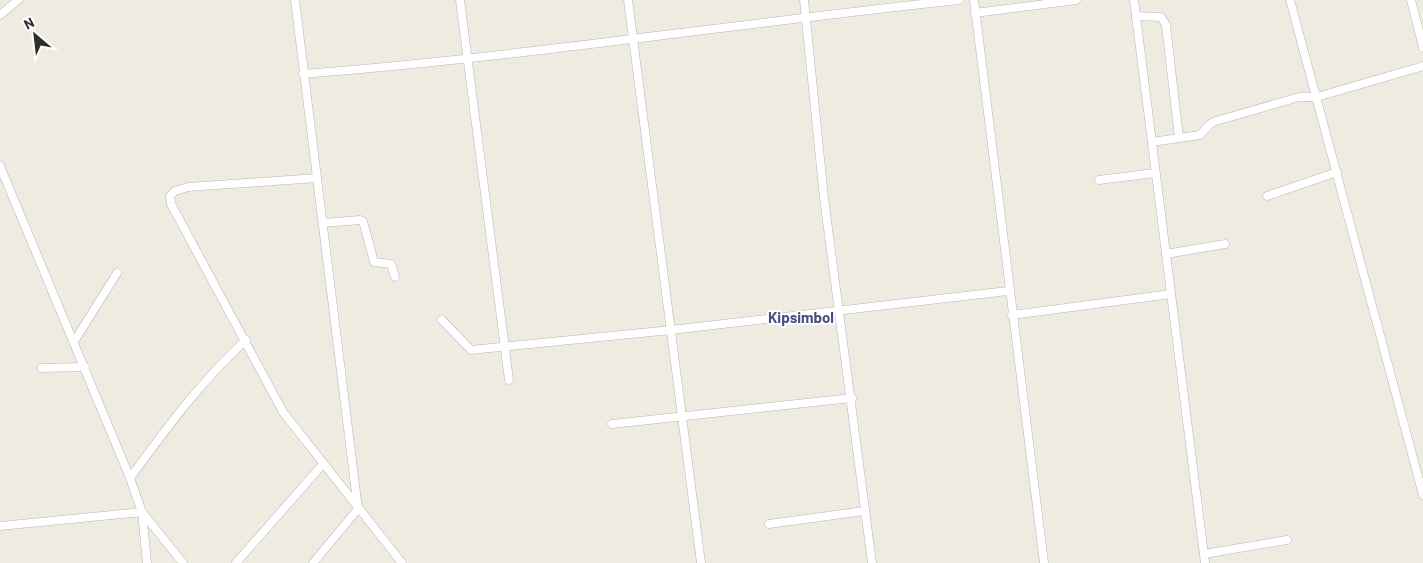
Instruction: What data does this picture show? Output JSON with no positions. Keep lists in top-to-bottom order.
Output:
{
  "districts": ["Kipsimbol"],
  "north": "top left"
}
